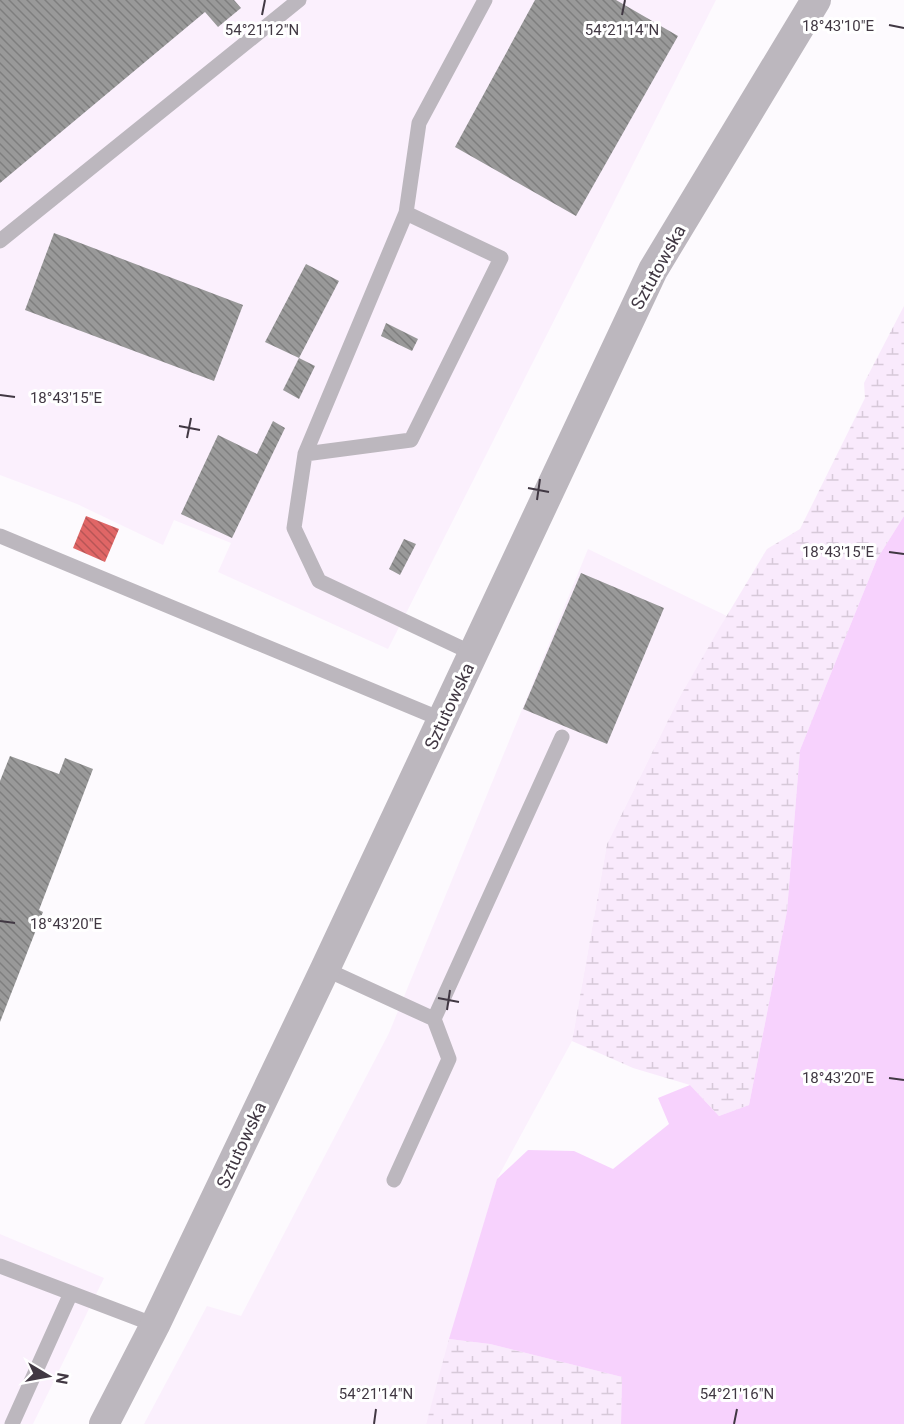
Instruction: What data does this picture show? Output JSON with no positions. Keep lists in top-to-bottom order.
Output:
{
  "streets": {
    "street": ["Sztutowska"]
  },
  "north": "right",
  "coordinates": [
    "18°43'10\"E",
    "54°21'12\"N",
    "54°21'14\"N",
    "18°43'15\"E",
    "18°43'20\"E",
    "54°21'16\"N"
  ]
}
